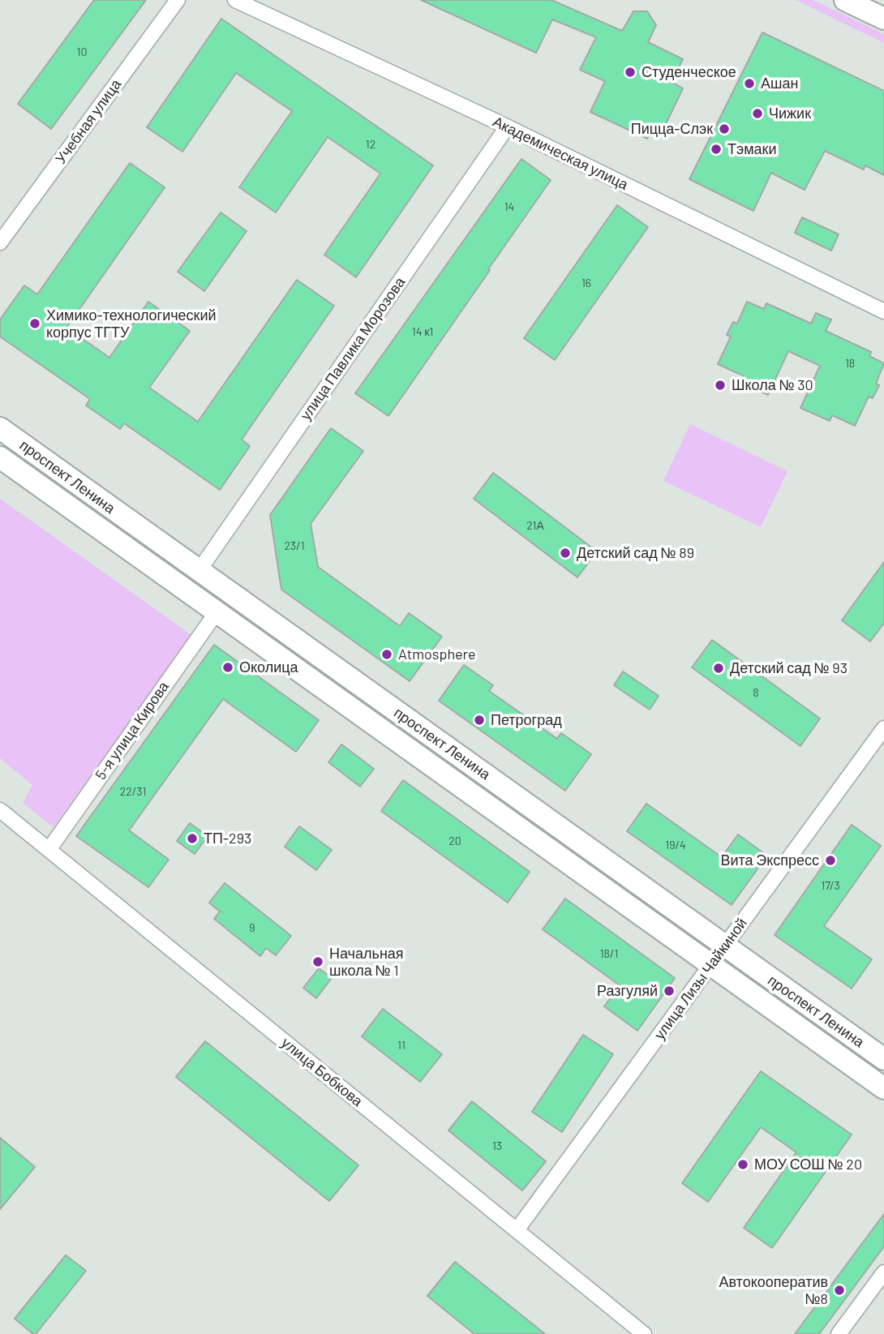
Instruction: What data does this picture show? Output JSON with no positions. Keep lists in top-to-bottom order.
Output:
{
  "streets": {
    "main road": ["проспект Ленина"],
    "street": [
      "Учебная улица",
      "Академическая улица",
      "улица Павлика Морозова",
      "5-я улица Кирова",
      "улица Лизы Чайкиной",
      "улица Бобкова"
    ]
  },
  "crossings": [
    ["Академическая улица", "улица Павлика Морозова"],
    ["улица Павлика Морозова", "проспект Ленина"],
    ["проспект Ленина", "5-я улица Кирова"],
    ["проспект Ленина", "улица Лизы Чайкиной"],
    ["5-я улица Кирова", "улица Бобкова"],
    ["улица Лизы Чайкиной", "улица Бобкова"]
  ],
  "places": [
    "Студенческое",
    "Ашан",
    "Чижик",
    "Пицца-Слэк",
    "Тэмаки",
    "Химико-технологический корпус ТГТУ",
    "Школа № 30",
    "Детский сад № 89",
    "Atmosphere",
    "Околица",
    "Детский сад № 93",
    "Петроград",
    "ТП-293",
    "Вита Экспресс",
    "Начальная школа № 1",
    "Разгуляй",
    "МОУ СОШ № 20",
    "Автокооператив №8"
  ],
  "house_numbers": [
    "10",
    "12",
    "14",
    "16",
    "14 к1",
    "18",
    "21А",
    "23/1",
    "8",
    "22/31",
    "20",
    "19/4",
    "17/3",
    "9",
    "18/1",
    "11",
    "13"
  ]
}
